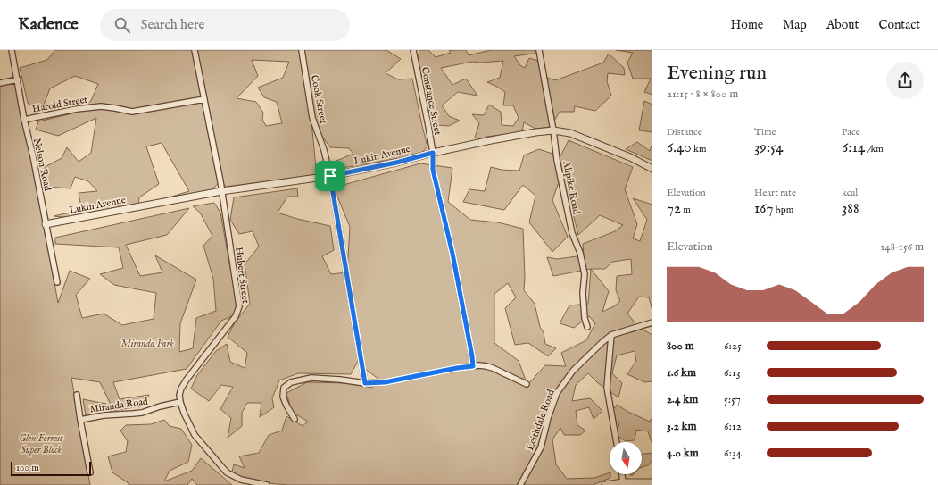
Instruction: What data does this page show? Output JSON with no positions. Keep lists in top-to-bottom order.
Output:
{
  "streets": {
    "street": [
      "Cook Street",
      "Constance Street",
      "Harold Street",
      "Lukin Avenue",
      "Nelson Road",
      "Allpike Road",
      "Hubert Street",
      "Miranda Road",
      "Leithdale Road"
    ]
  },
  "crossings": [
    ["Cook Street", "Lukin Avenue"],
    ["Constance Street", "Lukin Avenue"],
    ["Harold Street", "Nelson Road"],
    ["Harold Street", "Hubert Street"],
    ["Lukin Avenue", "Nelson Road"],
    ["Lukin Avenue", "Allpike Road"],
    ["Lukin Avenue", "Hubert Street"],
    ["Hubert Street", "Miranda Road"]
  ],
  "parks": ["Miranda Park", "Glen Forrest Super Block"],
  "scale_bar": "100 m",
  "north": "bottom",
  "page": {
    "header": "Kadence",
    "search": "Search here",
    "nav": [
      "Home",
      "Map",
      "About",
      "Contact"
    ],
    "heading": ["Evening run", "21:15 · 8 × 800 m"],
    "stats": [
      ["Distance", "6.40 km"],
      ["Time", "39:54"],
      ["Pace", "6:14 /km"],
      ["Elevation", "72 m"],
      ["Heart rate", "167 bpm"],
      ["kcal", "388"]
    ],
    "chart": ["Elevation", "148–156 m"],
    "list": [
      {
        "name": "800 m",
        "note": "6:25"
      },
      {
        "name": "1.6 km",
        "note": "6:13"
      },
      {
        "name": "2.4 km",
        "note": "5:57"
      },
      {
        "name": "3.2 km",
        "note": "6:12"
      },
      {
        "name": "4.0 km",
        "note": "6:34"
      }
    ],
    "scale": "100 m"
  }
}
